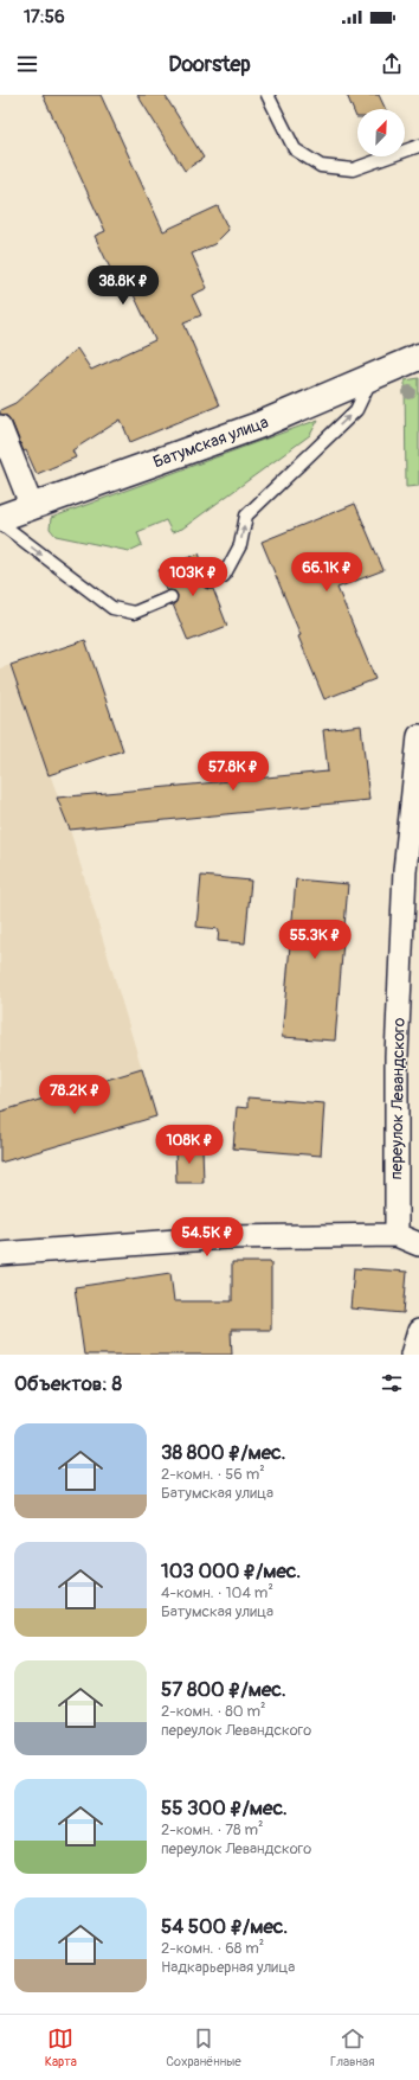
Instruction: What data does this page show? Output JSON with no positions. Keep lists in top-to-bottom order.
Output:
{
  "streets": {
    "main road": ["Батумская улица"],
    "street": ["переулок Левандского"]
  },
  "north": "top right",
  "page": {
    "status": "17:56",
    "header": "Doorstep",
    "price": [
      "38.8K ₽",
      "66.1K ₽",
      "103K ₽",
      "57.8K ₽",
      "55.3K ₽",
      "78.2K ₽",
      "108K ₽",
      "54.5K ₽"
    ],
    "heading": "Объектов: 8",
    "list": [
      {
        "name": "38 800 ₽/мес.",
        "note": "2-комн. · 56 m² · Батумская улица"
      },
      {
        "name": "103 000 ₽/мес.",
        "note": "4-комн. · 104 m² · Батумская улица"
      },
      {
        "name": "57 800 ₽/мес.",
        "note": "2-комн. · 80 m² · переулок Левандского"
      },
      {
        "name": "55 300 ₽/мес.",
        "note": "2-комн. · 78 m² · переулок Левандского"
      },
      {
        "name": "54 500 ₽/мес.",
        "note": "2-комн. · 68 m² · Надкарьерная улица"
      }
    ],
    "tabs": ["Карта", "Сохранённые", "Главная"]
  }
}
